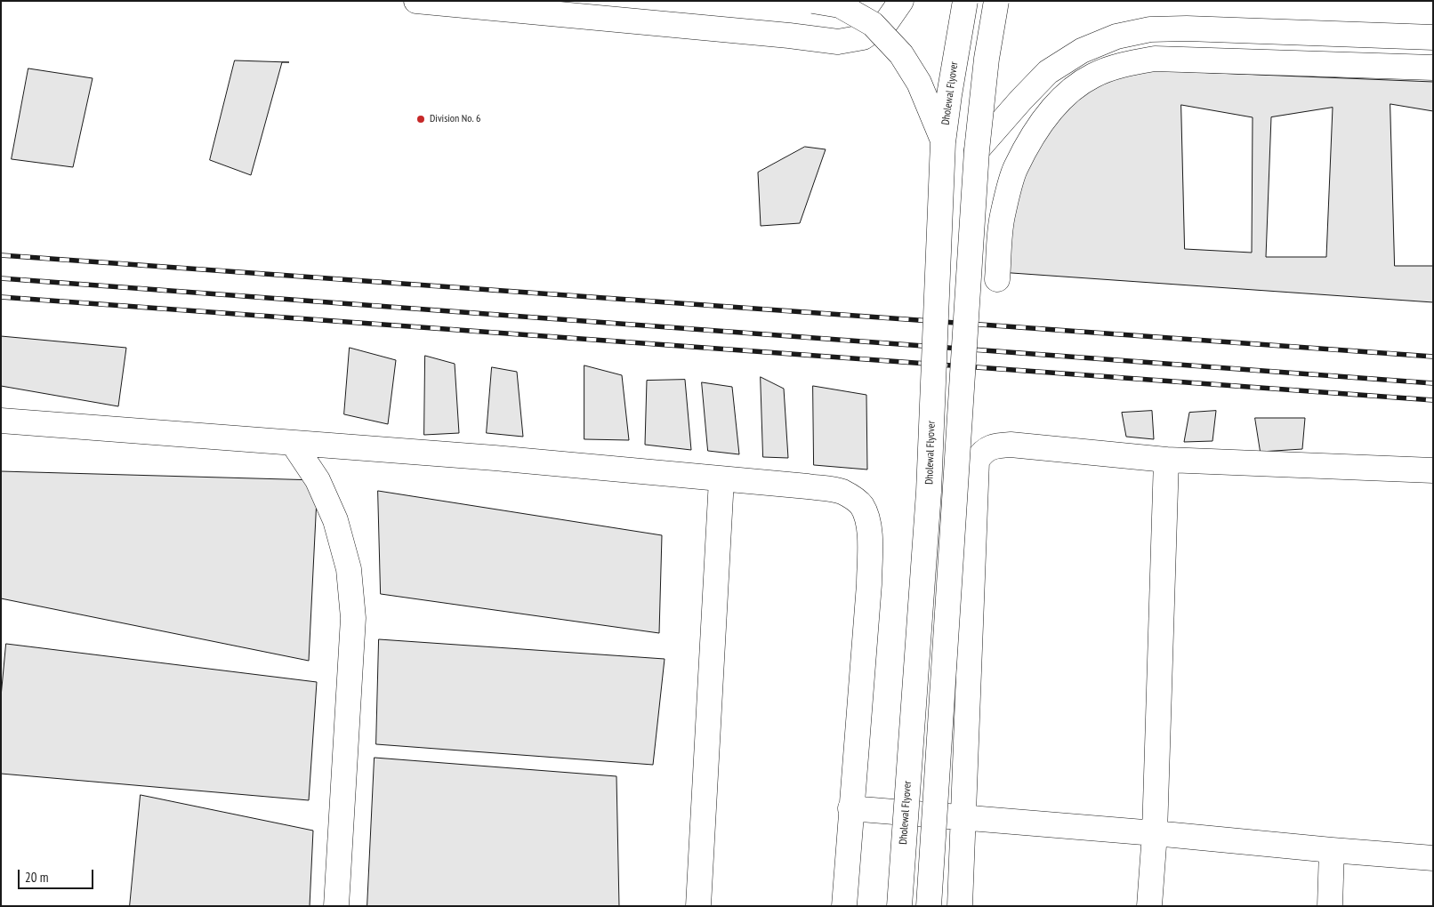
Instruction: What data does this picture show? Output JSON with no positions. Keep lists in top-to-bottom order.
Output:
{
  "streets": {
    "street": ["Dholewal Flyover"]
  },
  "places": ["Division No. 6"],
  "scale_bar": "20 m"
}
